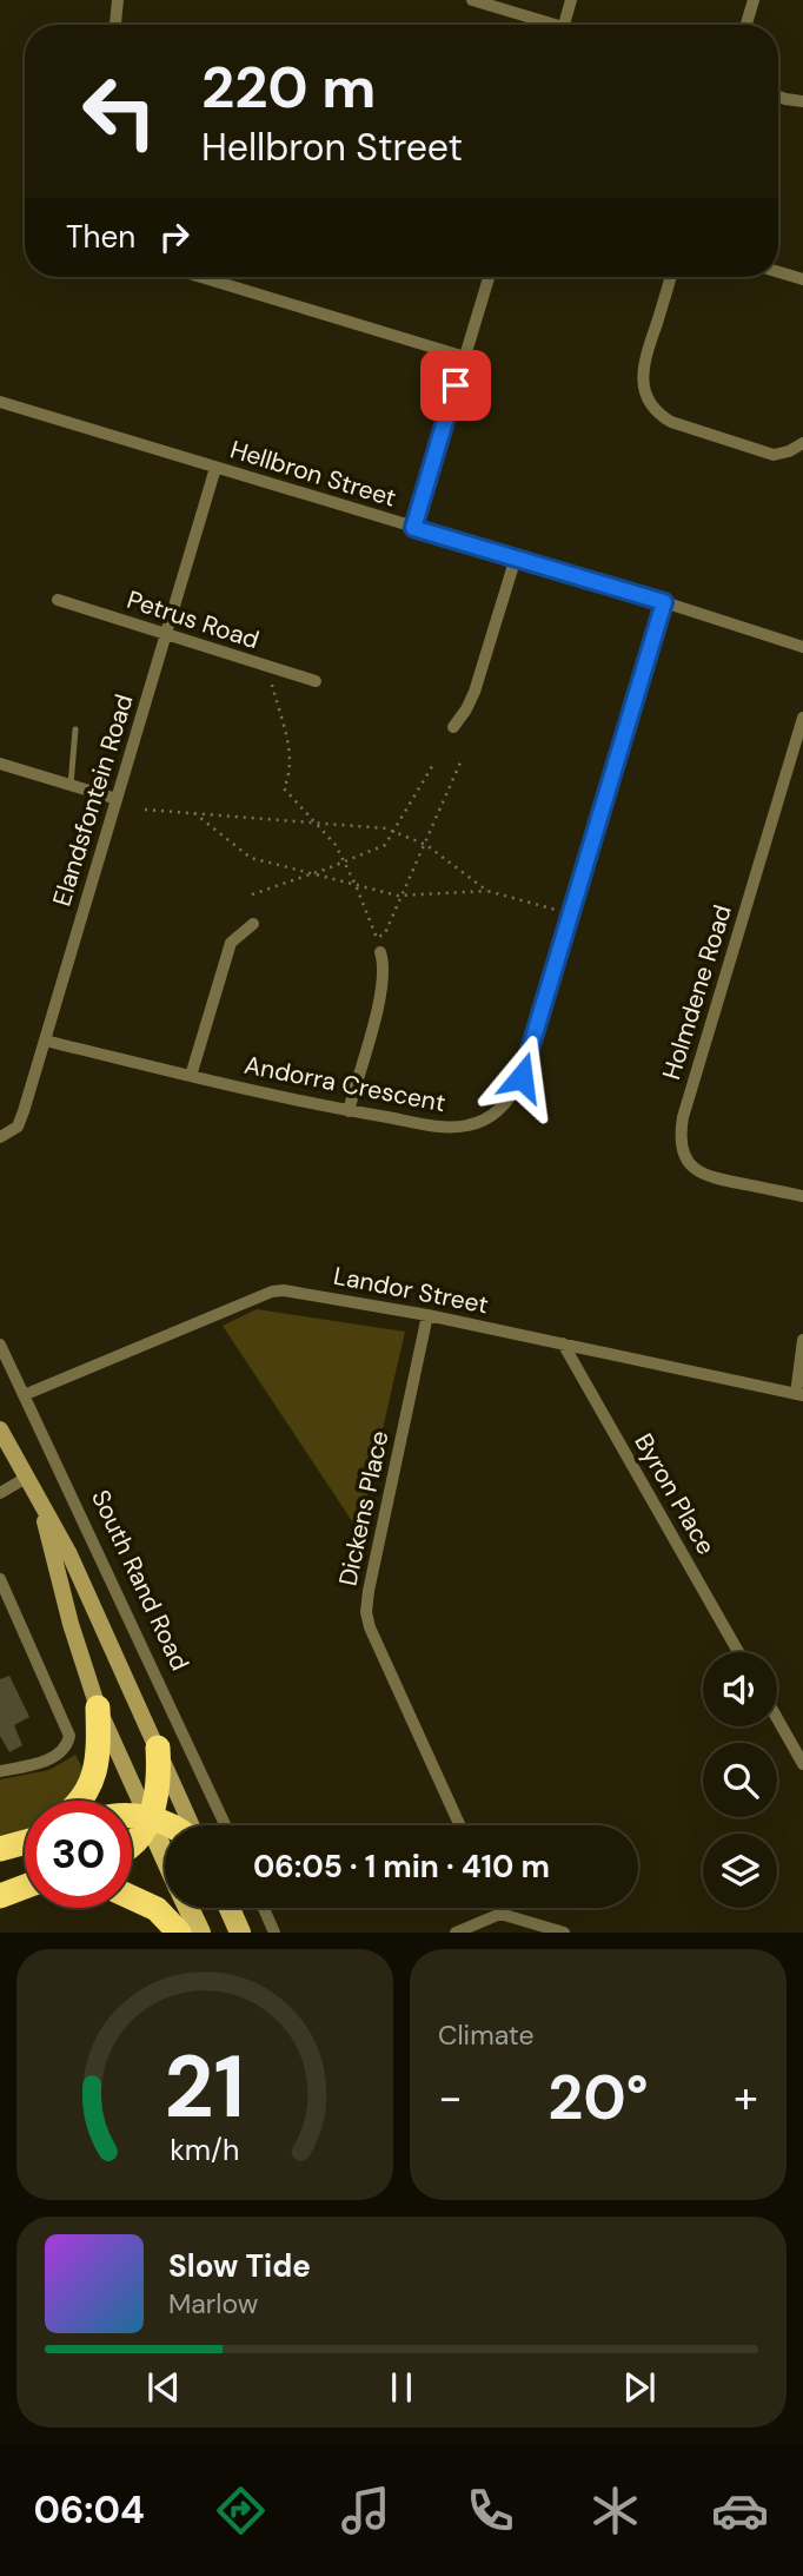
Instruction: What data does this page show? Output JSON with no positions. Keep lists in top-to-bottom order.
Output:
{
  "streets": {
    "street": [
      "Hellbron Street",
      "Petrus Road",
      "Elandsfontein Road",
      "Holmdene Road",
      "Andorra Crescent",
      "Landor Street",
      "Byron Place",
      "Dickens Place",
      "South Rand Road"
    ]
  },
  "crossings": [
    ["Hellbron Street", "Elandsfontein Road"],
    ["Hellbron Street", "Andorra Crescent"],
    ["Petrus Road", "Elandsfontein Road"],
    ["Elandsfontein Road", "Andorra Crescent"],
    ["Landor Street", "Byron Place"],
    ["Landor Street", "Dickens Place"],
    ["Landor Street", "South Rand Road"]
  ],
  "page": {
    "turn": ["220 m", "Hellbron Street"],
    "then": "Then",
    "limit": "30",
    "trip": "06:05 · 1 min · 410 m",
    "tile": "Climate",
    "heat": ["−", "20°", "+"],
    "song": ["Slow Tide", "Marlow"],
    "tabs": "06:04",
    "gauge": ["21", "km/h"]
  }
}
